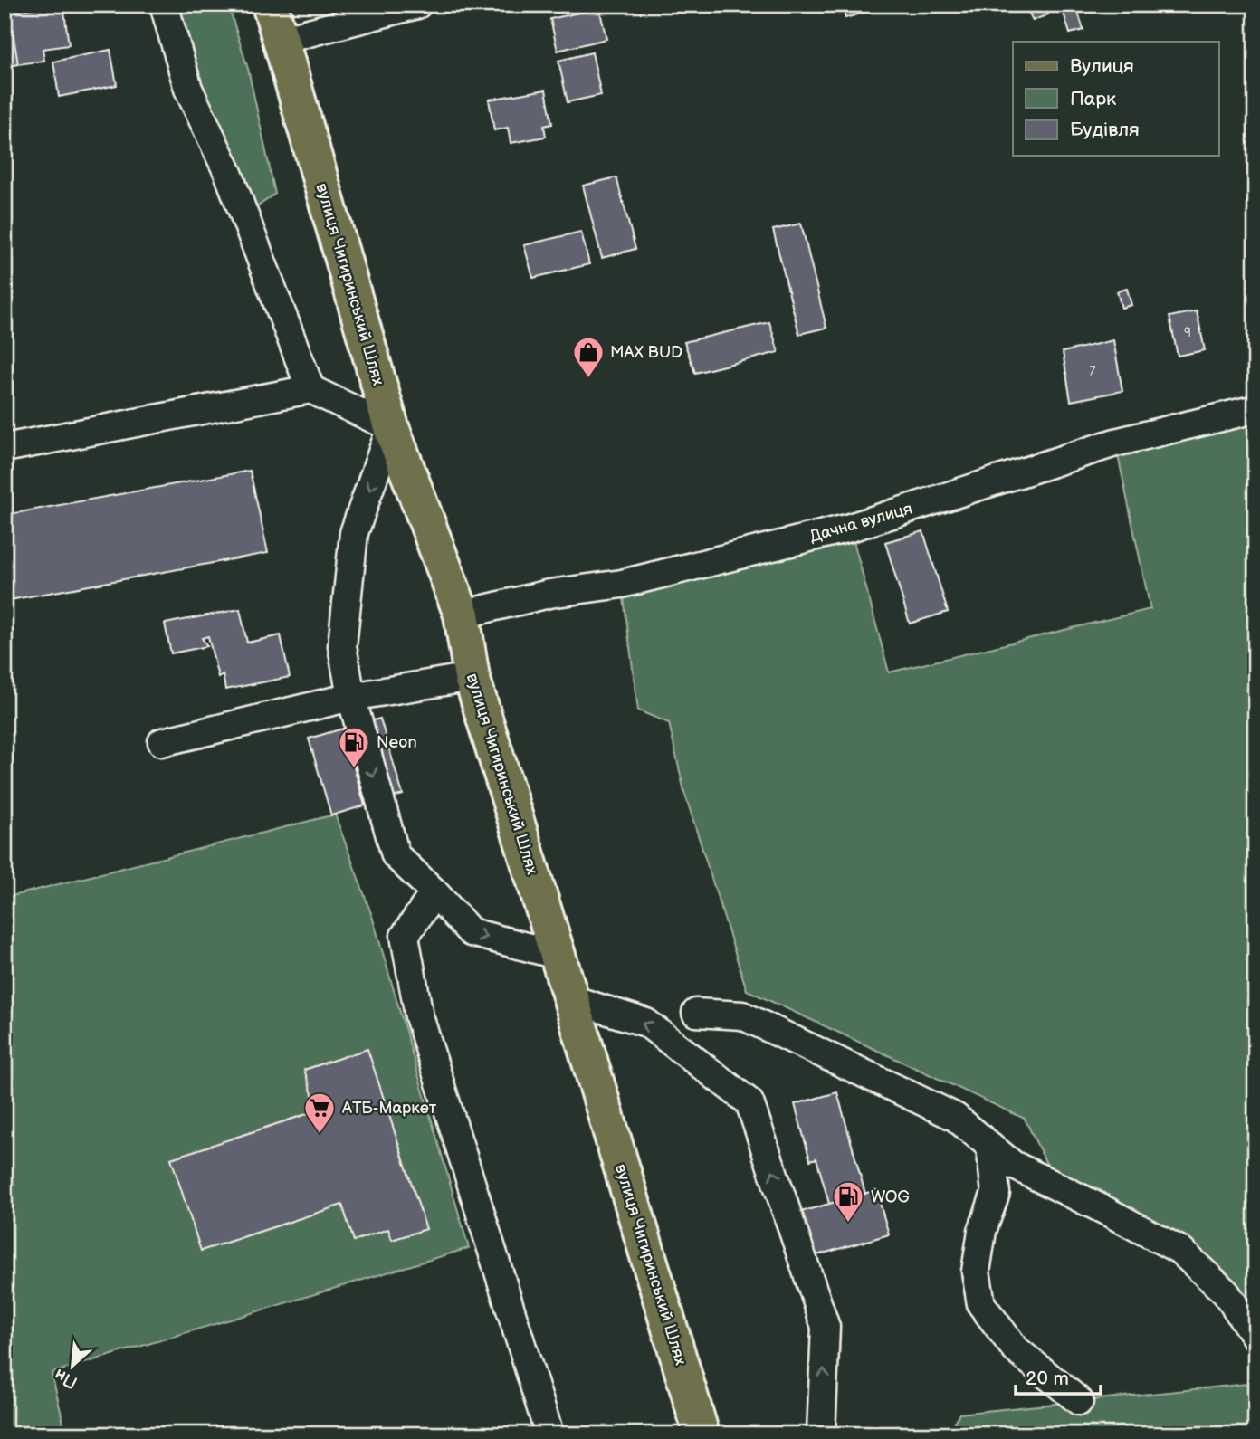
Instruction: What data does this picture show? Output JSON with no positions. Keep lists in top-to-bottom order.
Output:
{
  "streets": {
    "main road": ["вулиця Чигиринський Шлях"],
    "street": ["Дачна вулиця"]
  },
  "crossings": [
    ["вулиця Чигиринський Шлях", "Дачна вулиця"]
  ],
  "places": {
    "shop": ["MAX BUD"],
    "fuel station": ["Neon", "WOG"],
    "supermarket": ["АТБ-Маркет"]
  },
  "house_numbers": ["9", "7"],
  "legend": ["Вулиця", "Парк", "Будівля"],
  "scale_bar": "20 m",
  "north": "bottom left"
}
